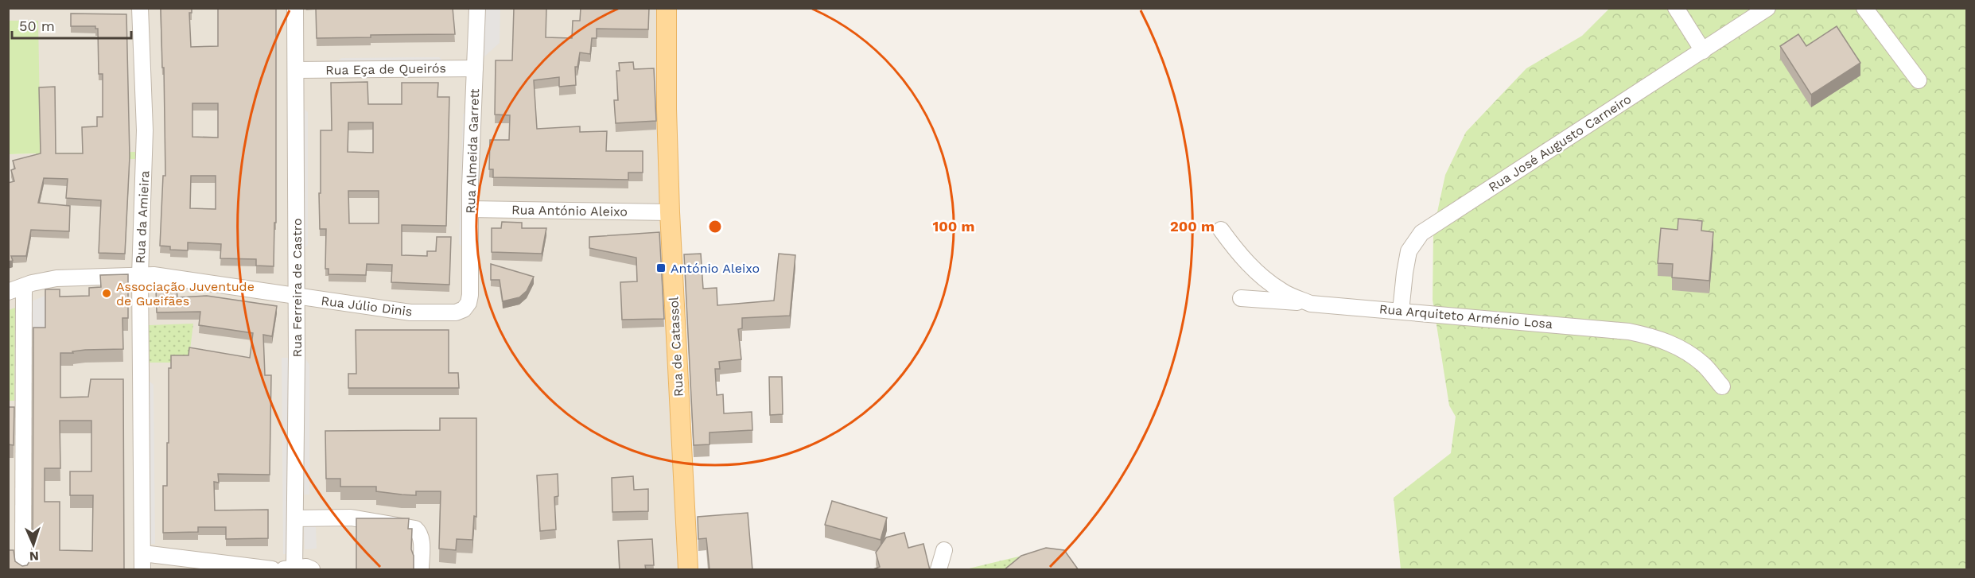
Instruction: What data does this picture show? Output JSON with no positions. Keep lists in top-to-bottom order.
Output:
{
  "streets": {
    "main road": ["Rua de Catassol"],
    "street": [
      "Rua Eça de Queirós",
      "Rua José Augusto Carneiro",
      "Rua Almeida Garrett",
      "Rua António Aleixo",
      "Rua da Amieira",
      "Rua Ferreira de Castro",
      "Rua Júlio Dinis",
      "Rua Arquiteto Arménio Losa"
    ]
  },
  "crossings": [
    ["Rua Eça de Queirós", "Rua Almeida Garrett"],
    ["Rua Eça de Queirós", "Rua Ferreira de Castro"],
    ["Rua José Augusto Carneiro", "Rua Arquiteto Arménio Losa"],
    ["Rua Almeida Garrett", "Rua António Aleixo"],
    ["Rua Almeida Garrett", "Rua Júlio Dinis"],
    ["Rua António Aleixo", "Rua de Catassol"],
    ["Rua da Amieira", "Rua Júlio Dinis"],
    ["Rua Ferreira de Castro", "Rua Júlio Dinis"]
  ],
  "places": {
    "transit": ["António Aleixo"],
    "other": ["Associação Juventude de Gueifães"]
  },
  "scale_bar": "50 m",
  "north": "bottom",
  "rings": ["100 m", "200 m"]
}
